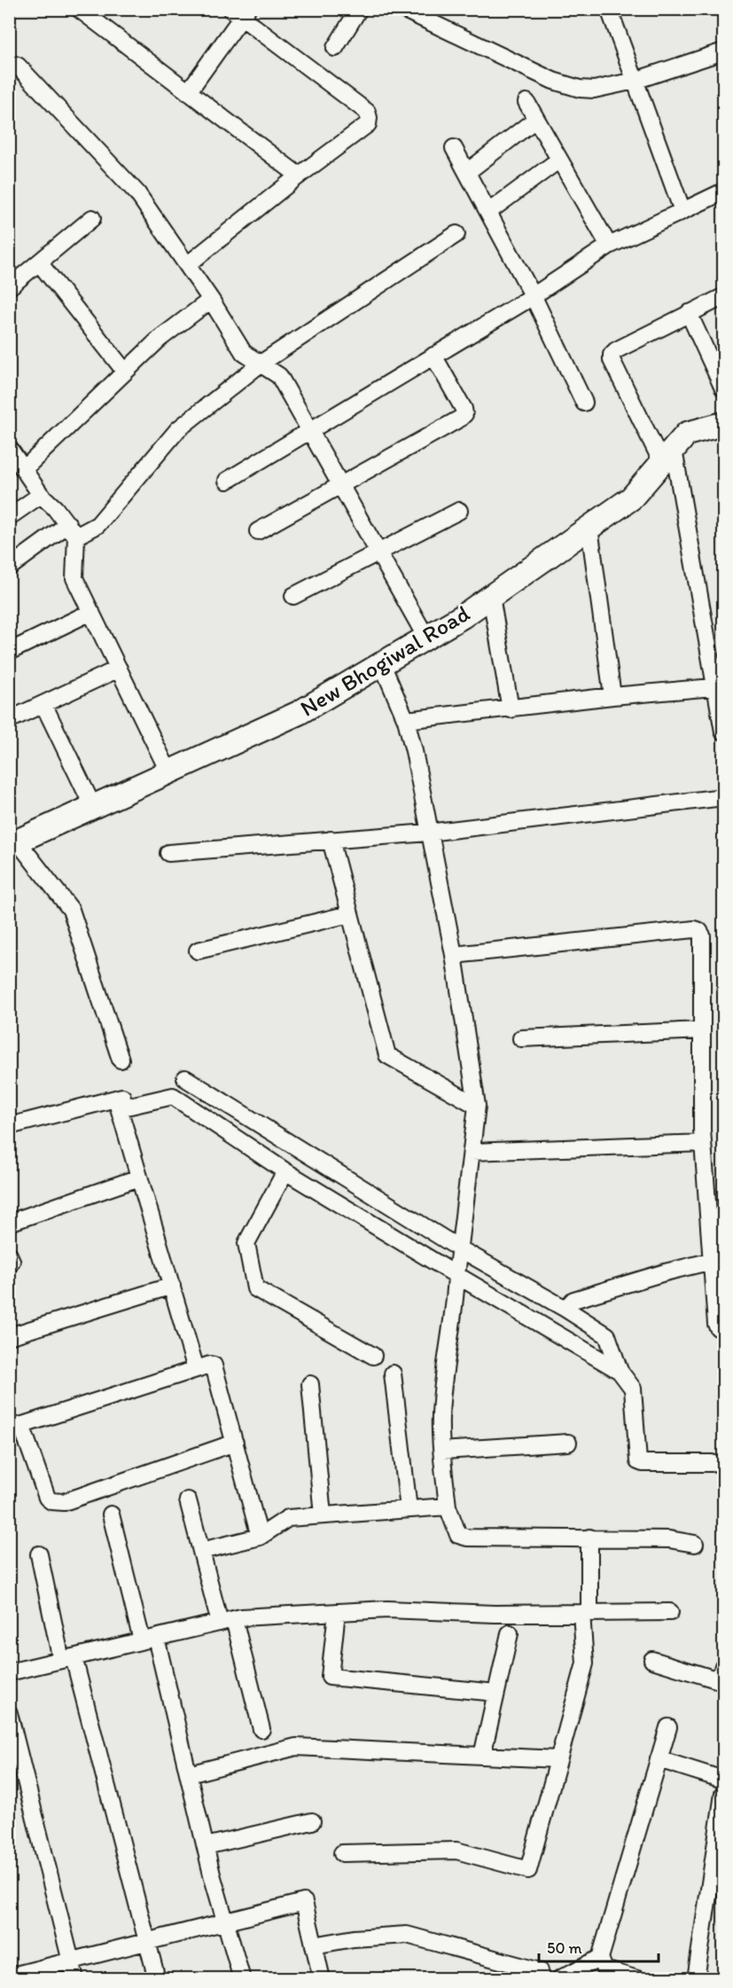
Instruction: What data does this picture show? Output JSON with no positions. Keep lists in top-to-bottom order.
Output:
{
  "streets": {
    "street": ["New Bhogiwal Road"]
  },
  "scale_bar": "50 m"
}
